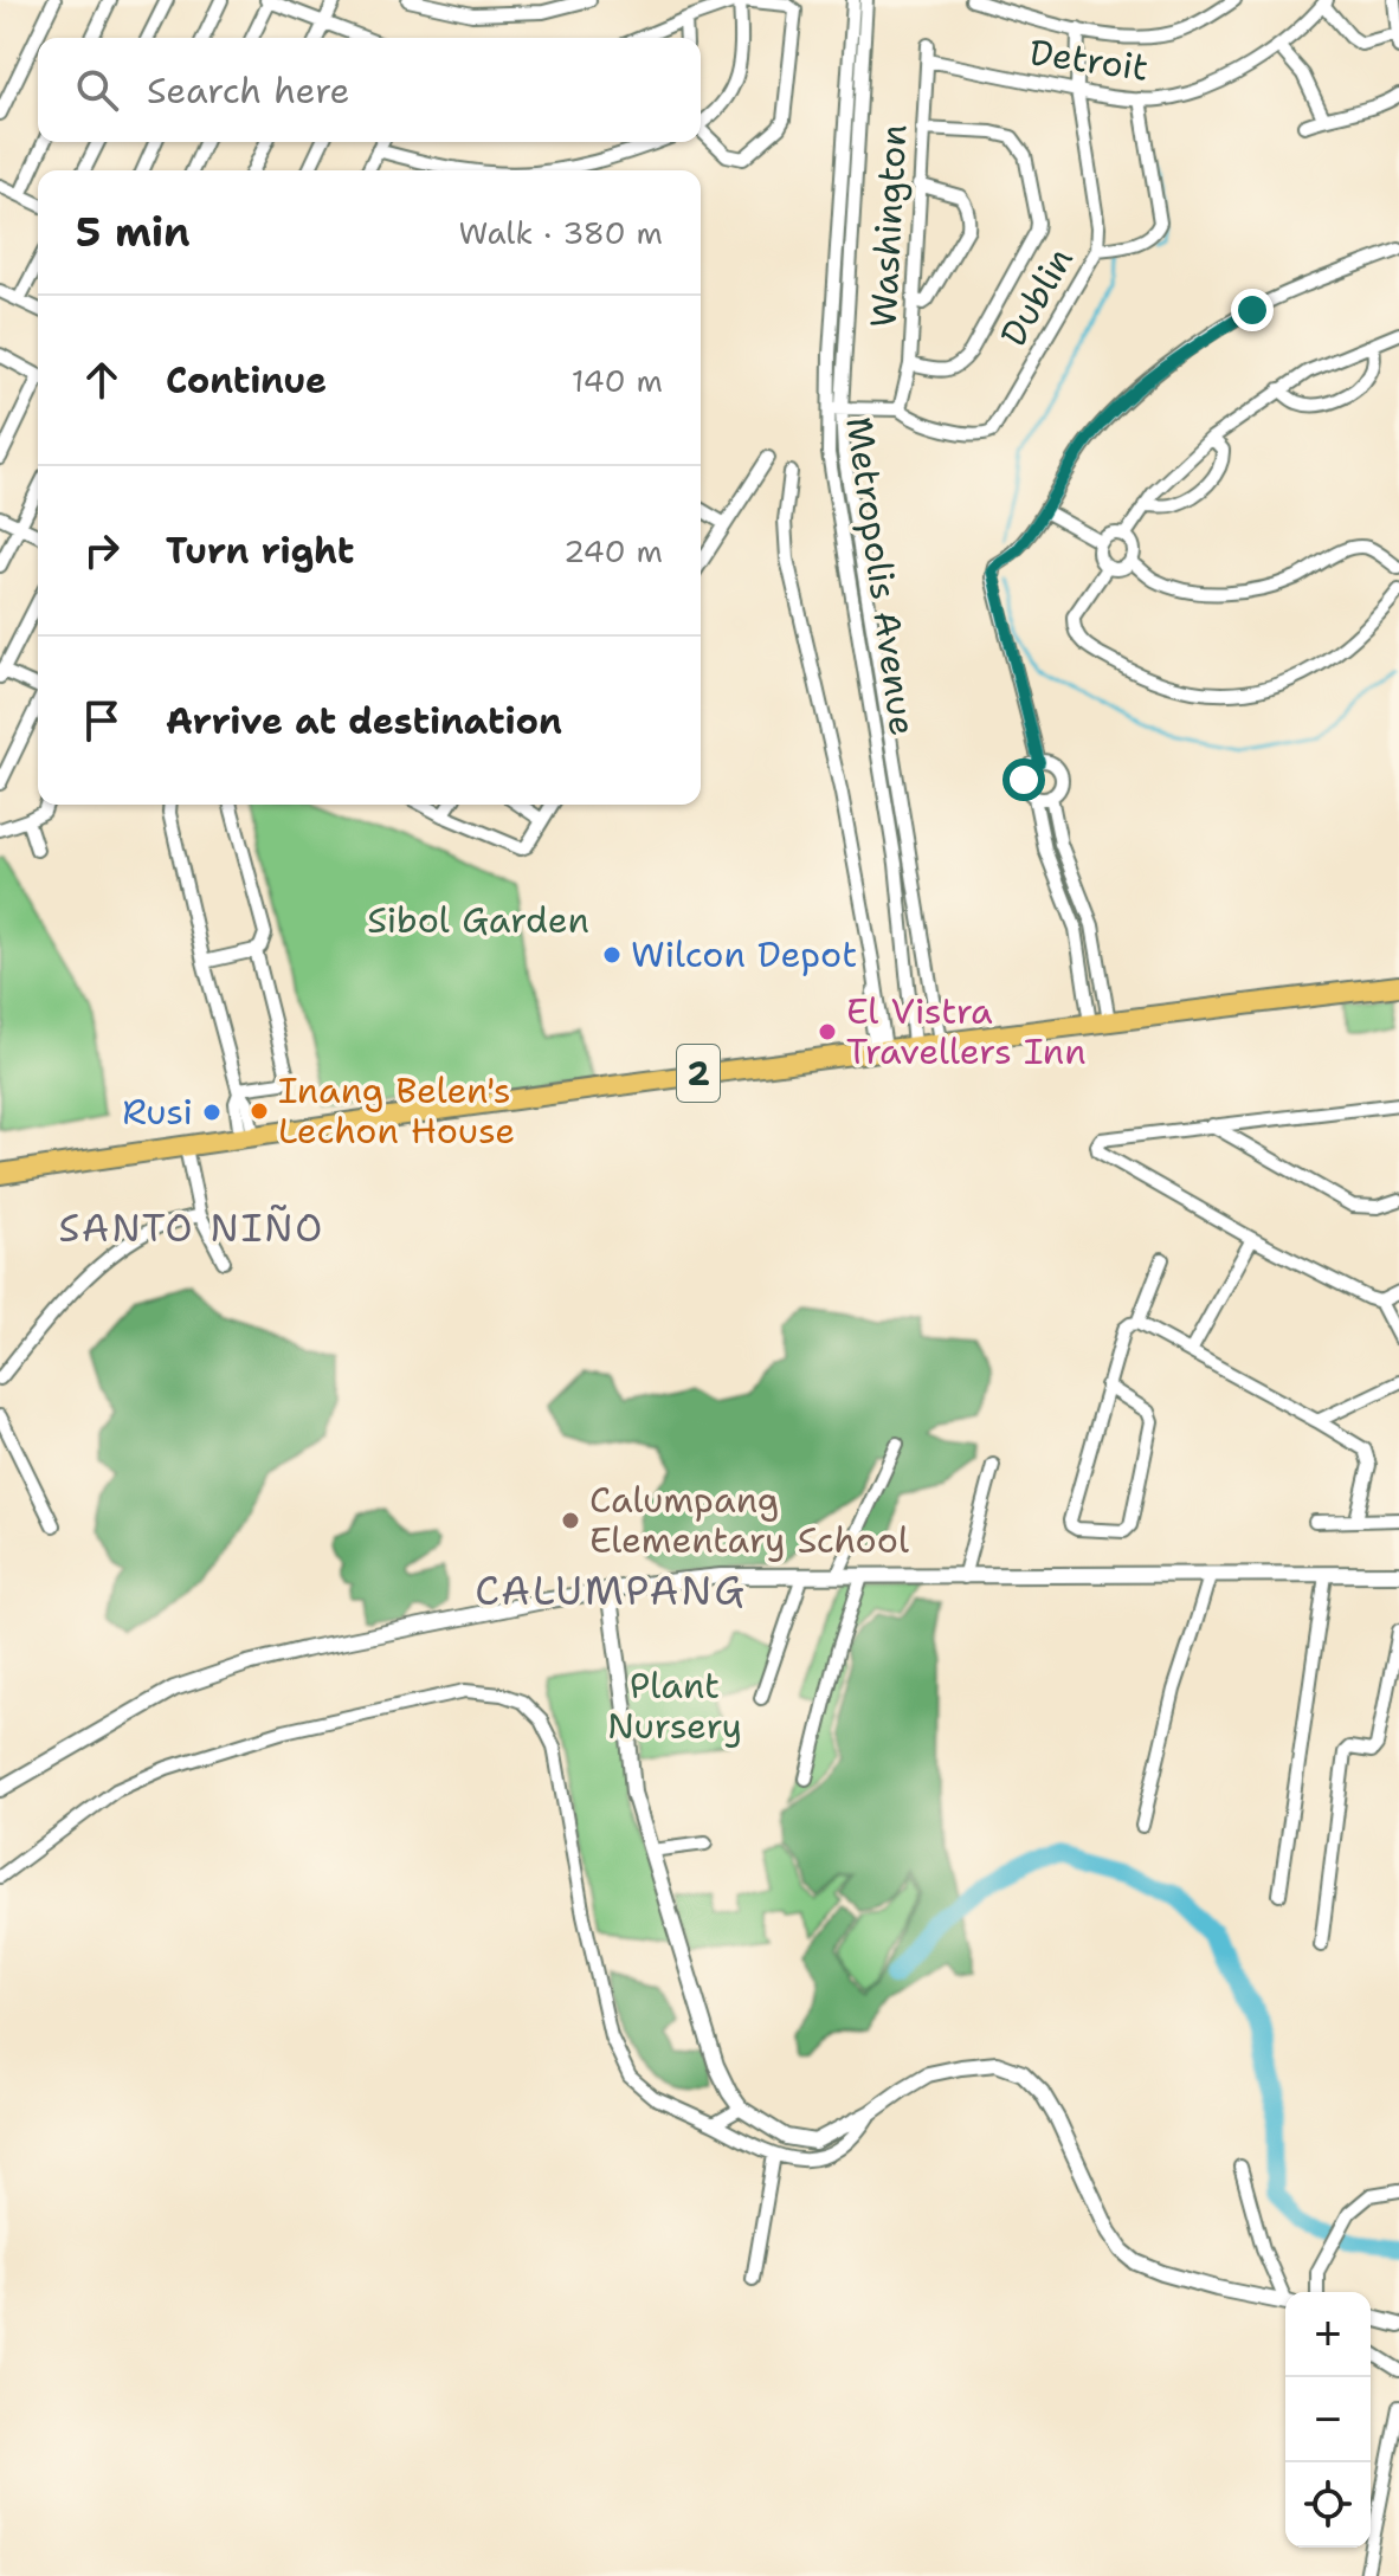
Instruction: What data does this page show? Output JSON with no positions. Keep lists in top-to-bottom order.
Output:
{
  "streets": {
    "highway": ["2"],
    "street": [
      "Detroit",
      "Washington",
      "Dublin",
      "Metropolis Avenue"
    ]
  },
  "crossings": [
    ["Detroit", "Washington"],
    ["Detroit", "Dublin"],
    ["Washington", "Dublin"],
    ["Metropolis Avenue", "2"]
  ],
  "districts": ["SANTO NIÑO", "CALUMPANG"],
  "parks": ["Sibol Garden", "Plant Nursery"],
  "places": [
    "Wilcon Depot",
    "El Vistra Travellers Inn",
    "Inang Belen's Lechon House",
    "Rusi",
    "Calumpang Elementary School"
  ],
  "page": {
    "search": "Search here",
    "heading": ["5 min", "Walk · 380 m"],
    "list": [
      ["Continue", "140 m"],
      ["Turn right", "240 m"],
      "Arrive at destination"
    ],
    "map_buttons": ["+", "−"]
  }
}
